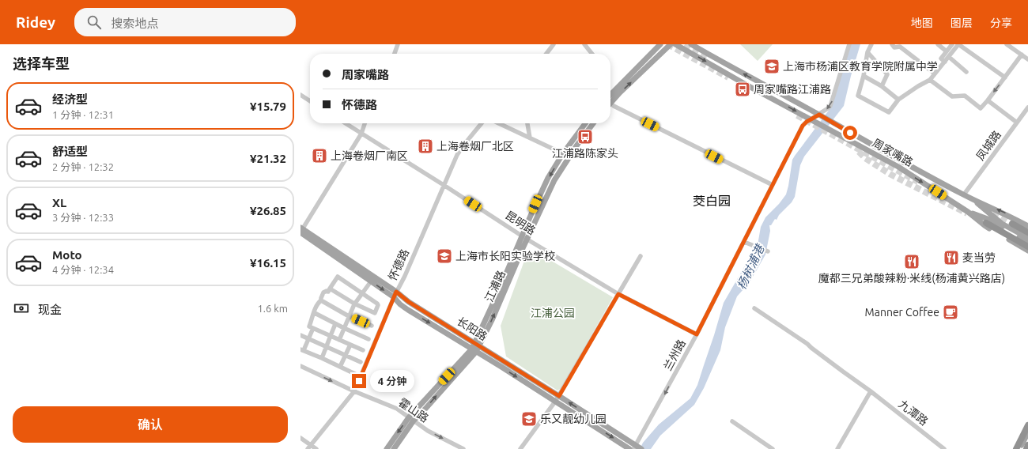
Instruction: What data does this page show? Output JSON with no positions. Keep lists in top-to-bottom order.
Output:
{
  "streets": {
    "main road": ["周家嘴路", "江浦路", "长阳路"],
    "street": [
      "凤城路",
      "昆明路",
      "怀德路",
      "兰州路",
      "霍山路",
      "九潭路"
    ]
  },
  "crossings": [
    ["凤城路", "周家嘴路"],
    ["周家嘴路", "兰州路"],
    ["昆明路", "怀德路"],
    ["昆明路", "江浦路"],
    ["昆明路", "兰州路"],
    ["怀德路", "长阳路"],
    ["怀德路", "霍山路"],
    ["江浦路", "长阳路"],
    ["江浦路", "霍山路"],
    ["长阳路", "兰州路"]
  ],
  "one_way": ["兰州路"],
  "districts": ["茭白园"],
  "water": ["杨树浦港"],
  "parks": ["江浦公园"],
  "places": {
    "school or university": ["上海市杨浦区教育学院附属中学", "上海市长阳实验学校", "乐又靓幼儿园"],
    "bus stop": ["周家嘴路江浦路", "江浦路陈家头"],
    "building": ["上海卷烟厂北区", "上海卷烟厂南区"],
    "restaurant": ["麦当劳", "魔都三兄弟酸辣粉·米线(杨浦黄兴路店)"],
    "cafe": ["Manner Coffee"]
  },
  "page": {
    "header": "Ridey",
    "search": "搜索地点",
    "nav": ["地图", "图层", "分享"],
    "heading": "选择车型",
    "banner": ["周家嘴路", "怀德路"],
    "list": [
      {
        "name": "经济型",
        "note": "1 分钟 · 12:31",
        "value": "¥15.79"
      },
      {
        "name": "舒适型",
        "note": "2 分钟 · 12:32",
        "value": "¥21.32"
      },
      {
        "name": "XL",
        "note": "3 分钟 · 12:33",
        "value": "¥26.85"
      },
      {
        "name": "Moto",
        "note": "4 分钟 · 12:34",
        "value": "¥16.15"
      }
    ],
    "pay": ["现金", "1.6 km"],
    "bubble": "4 分钟",
    "buttons": "确认"
  }
}
